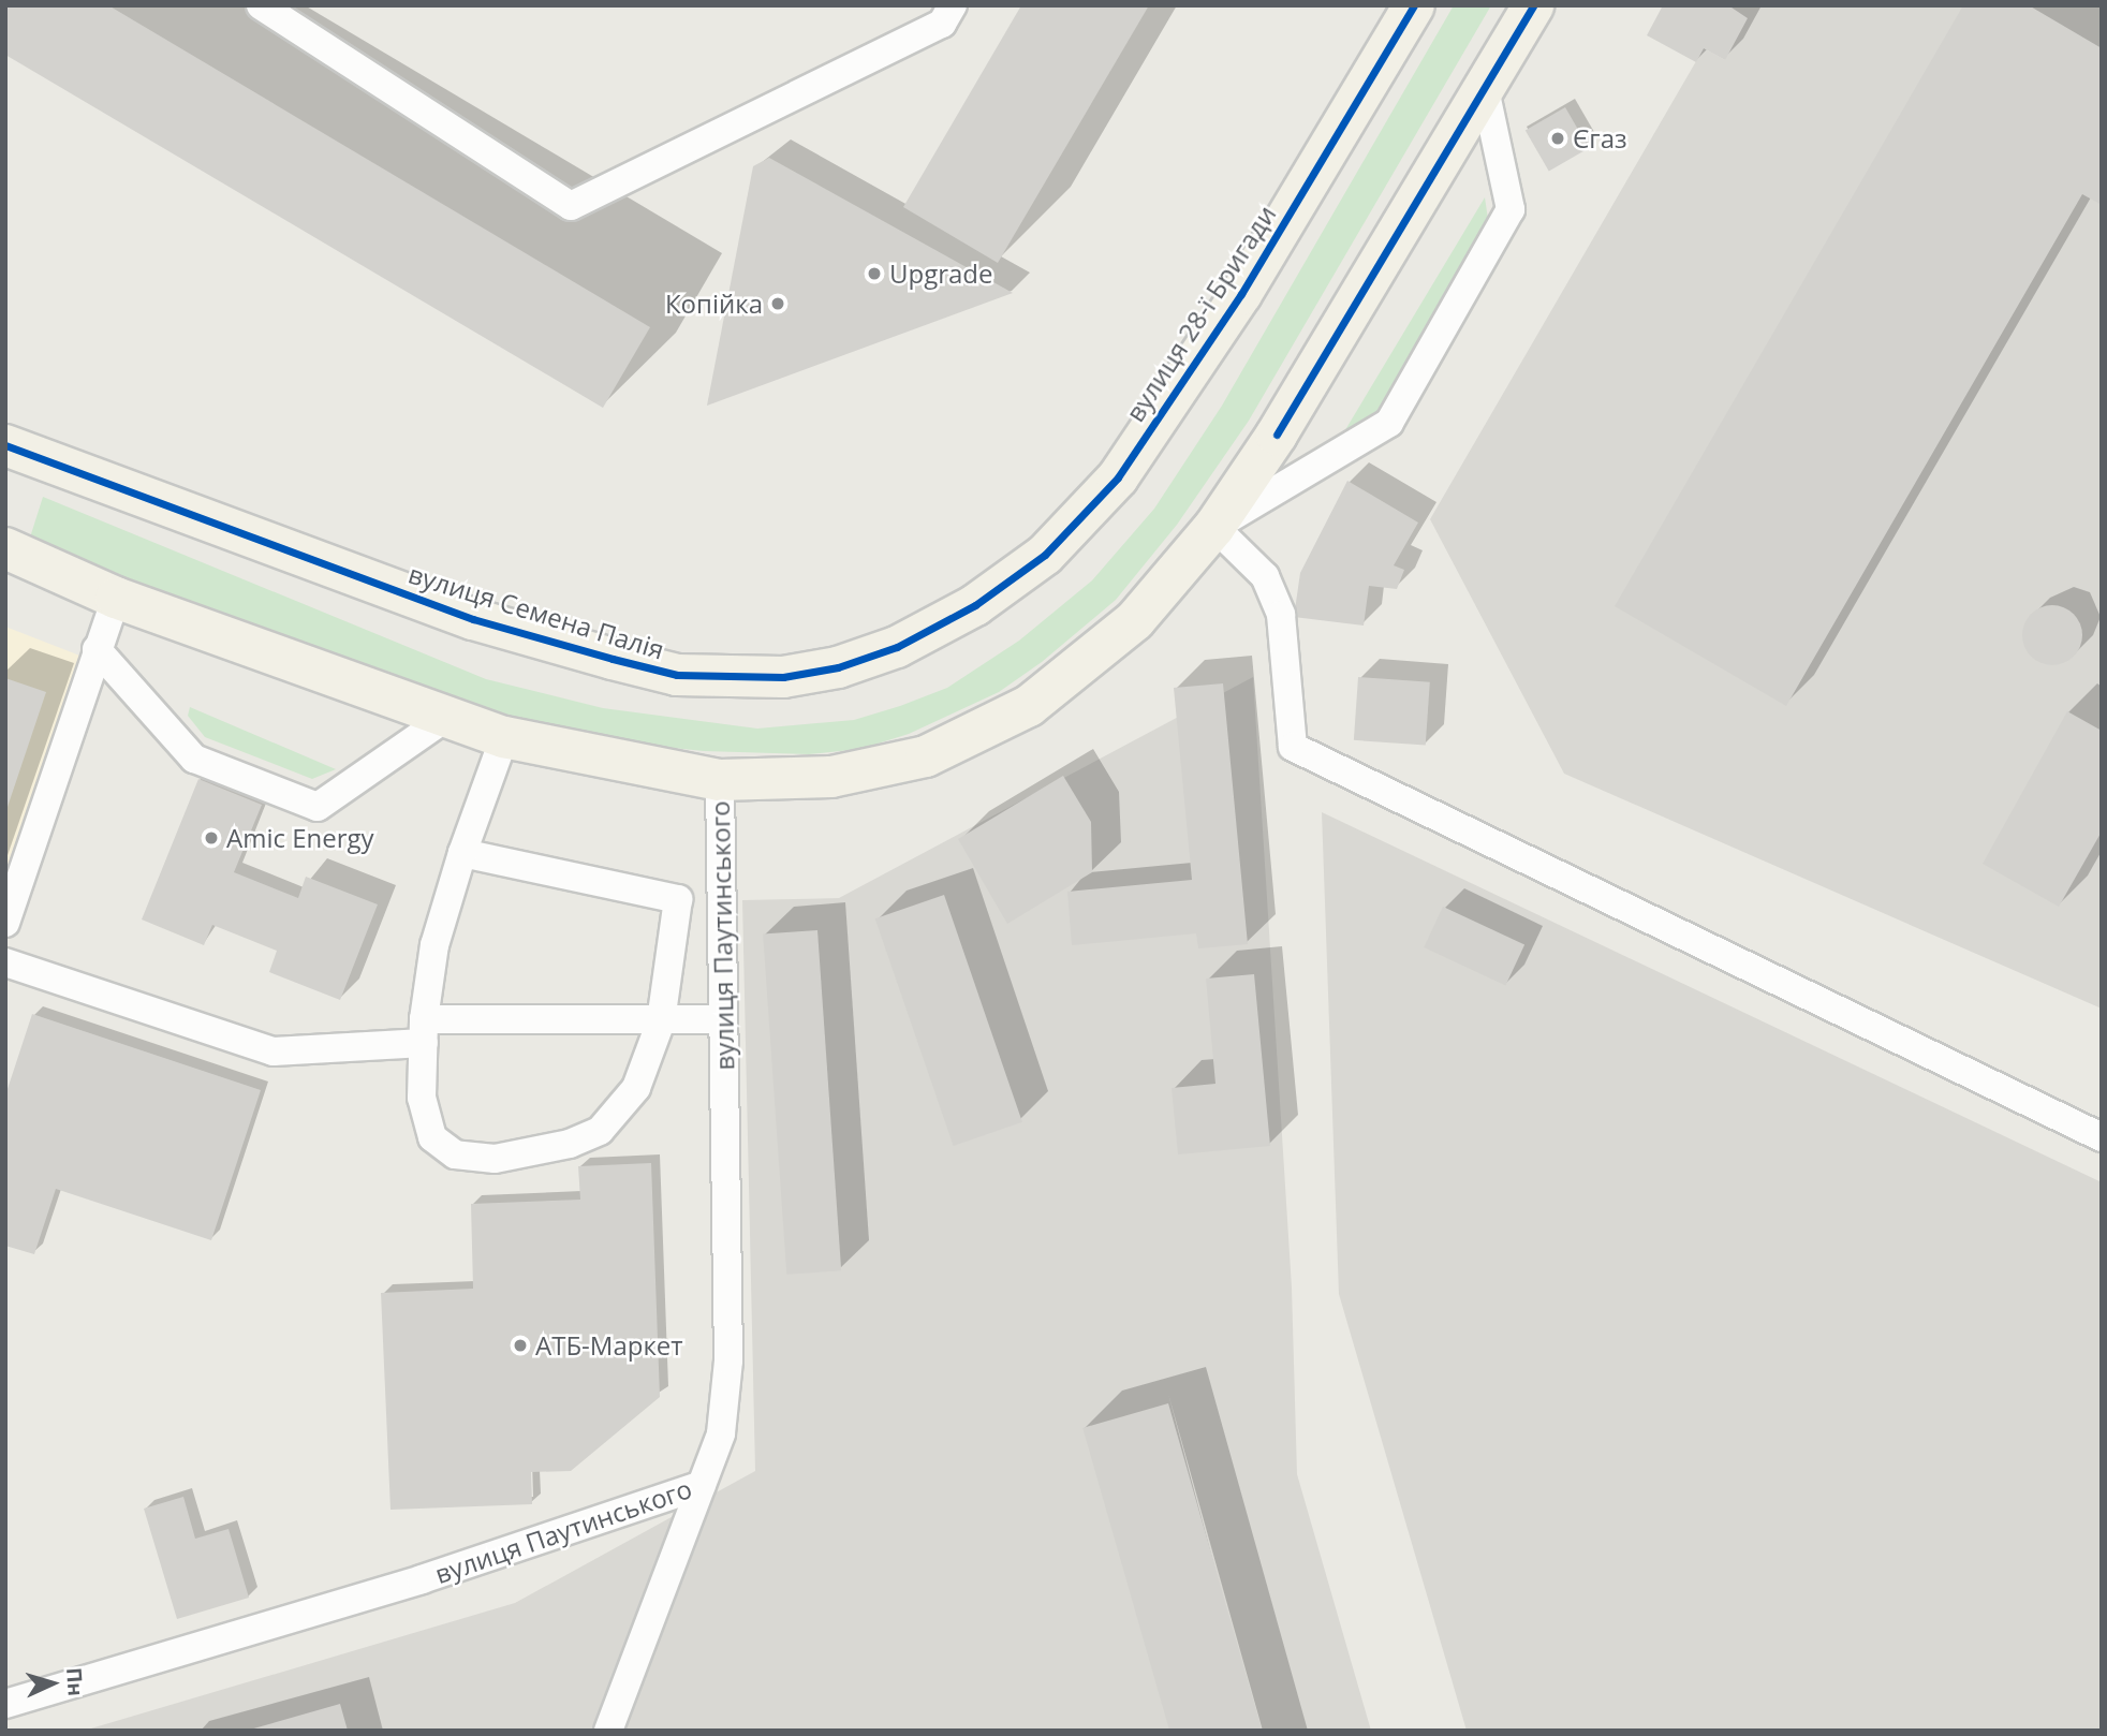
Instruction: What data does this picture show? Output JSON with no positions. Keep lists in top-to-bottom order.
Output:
{
  "streets": {
    "main road": ["вулиця 28-ї Бригади", "вулиця Семена Палія"],
    "lane": ["вулиця Паутинського"]
  },
  "crossings": [
    ["вулиця 28-ї Бригади", "вулиця Семена Палія"]
  ],
  "places": [
    "Єгаз",
    "Upgrade",
    "Копійка",
    "Amic Energy",
    "АТБ-Маркет"
  ],
  "north": "right"
}
